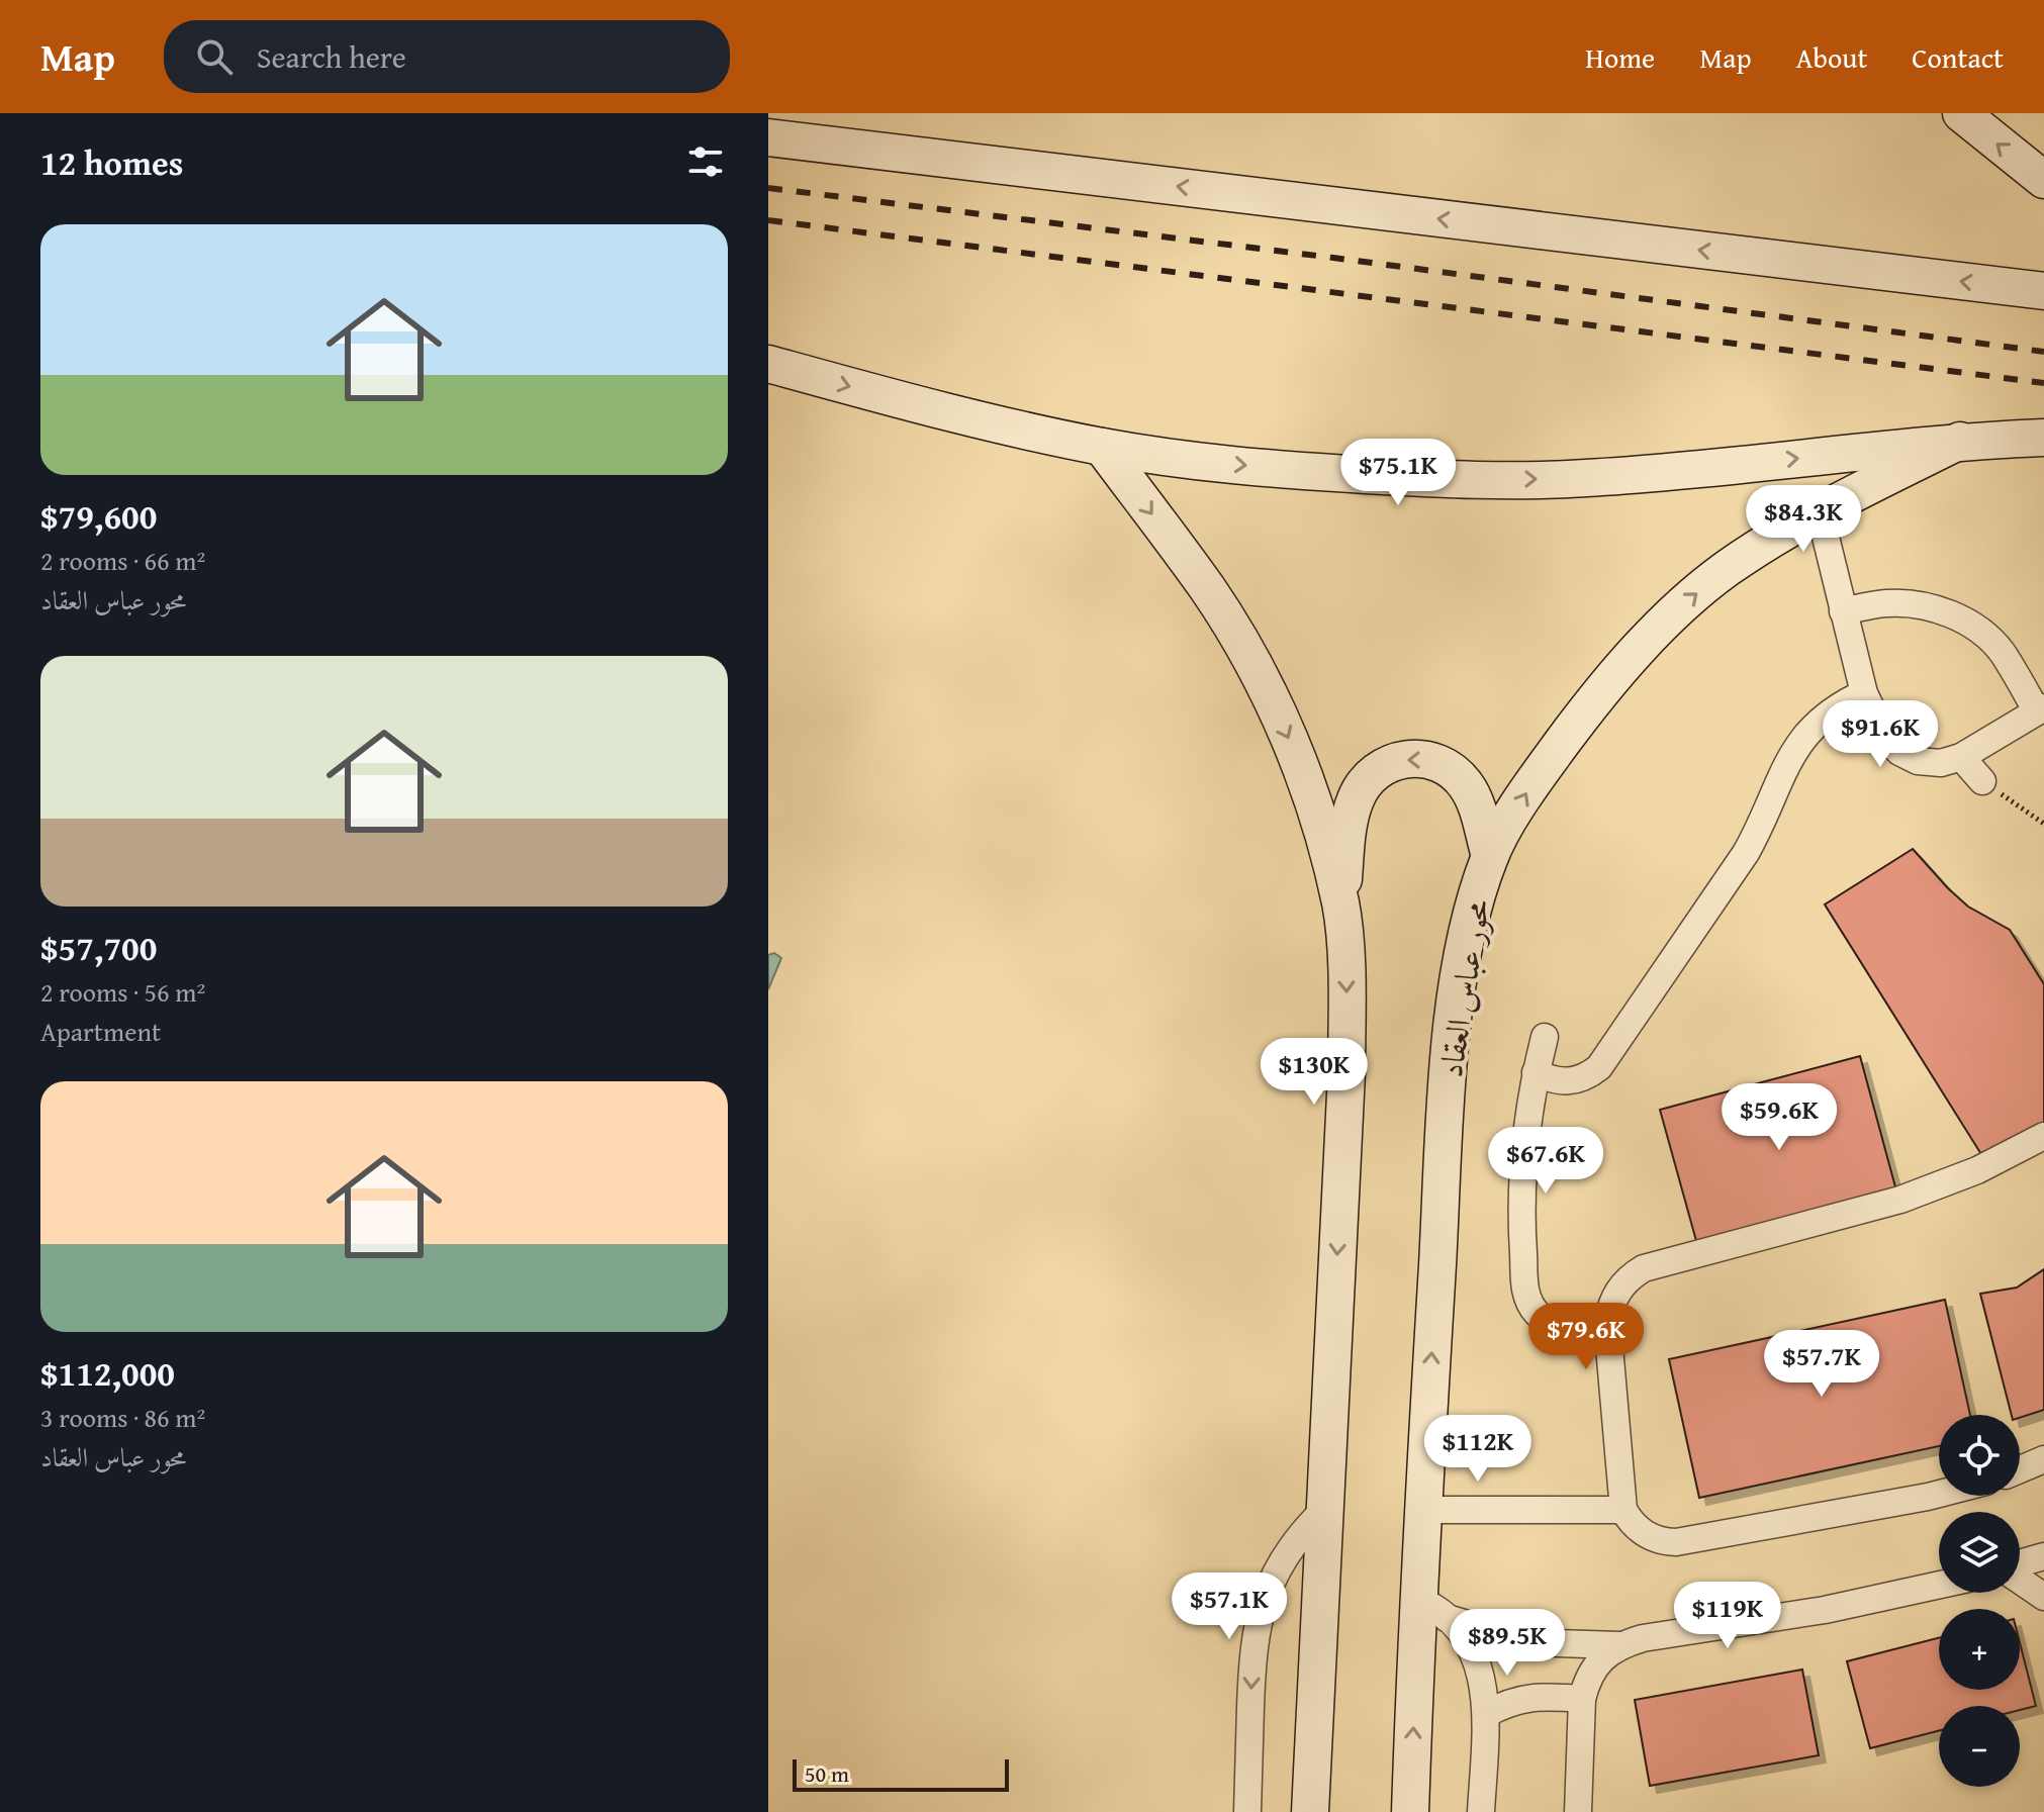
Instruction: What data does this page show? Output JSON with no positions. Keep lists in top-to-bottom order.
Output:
{
  "streets": {
    "main road": ["محور عباس العقاد"]
  },
  "scale_bar": "50 m",
  "page": {
    "header": "Map",
    "search": "Search here",
    "nav": [
      "Home",
      "Map",
      "About",
      "Contact"
    ],
    "heading": "12 homes",
    "list": [
      {
        "name": "$79,600",
        "note": "2 rooms · 66 m² · محور عباس العقاد"
      },
      {
        "name": "$57,700",
        "note": "2 rooms · 56 m² · Apartment"
      },
      {
        "name": "$112,000",
        "note": "3 rooms · 86 m² · محور عباس العقاد"
      }
    ],
    "price": [
      "$75.1K",
      "$84.3K",
      "$91.6K",
      "$130K",
      "$59.6K",
      "$67.6K",
      "$79.6K",
      "$57.7K",
      "$112K",
      "$57.1K",
      "$119K",
      "$89.5K"
    ],
    "map_buttons": ["+", "−"],
    "scale": "50 m"
  }
}
